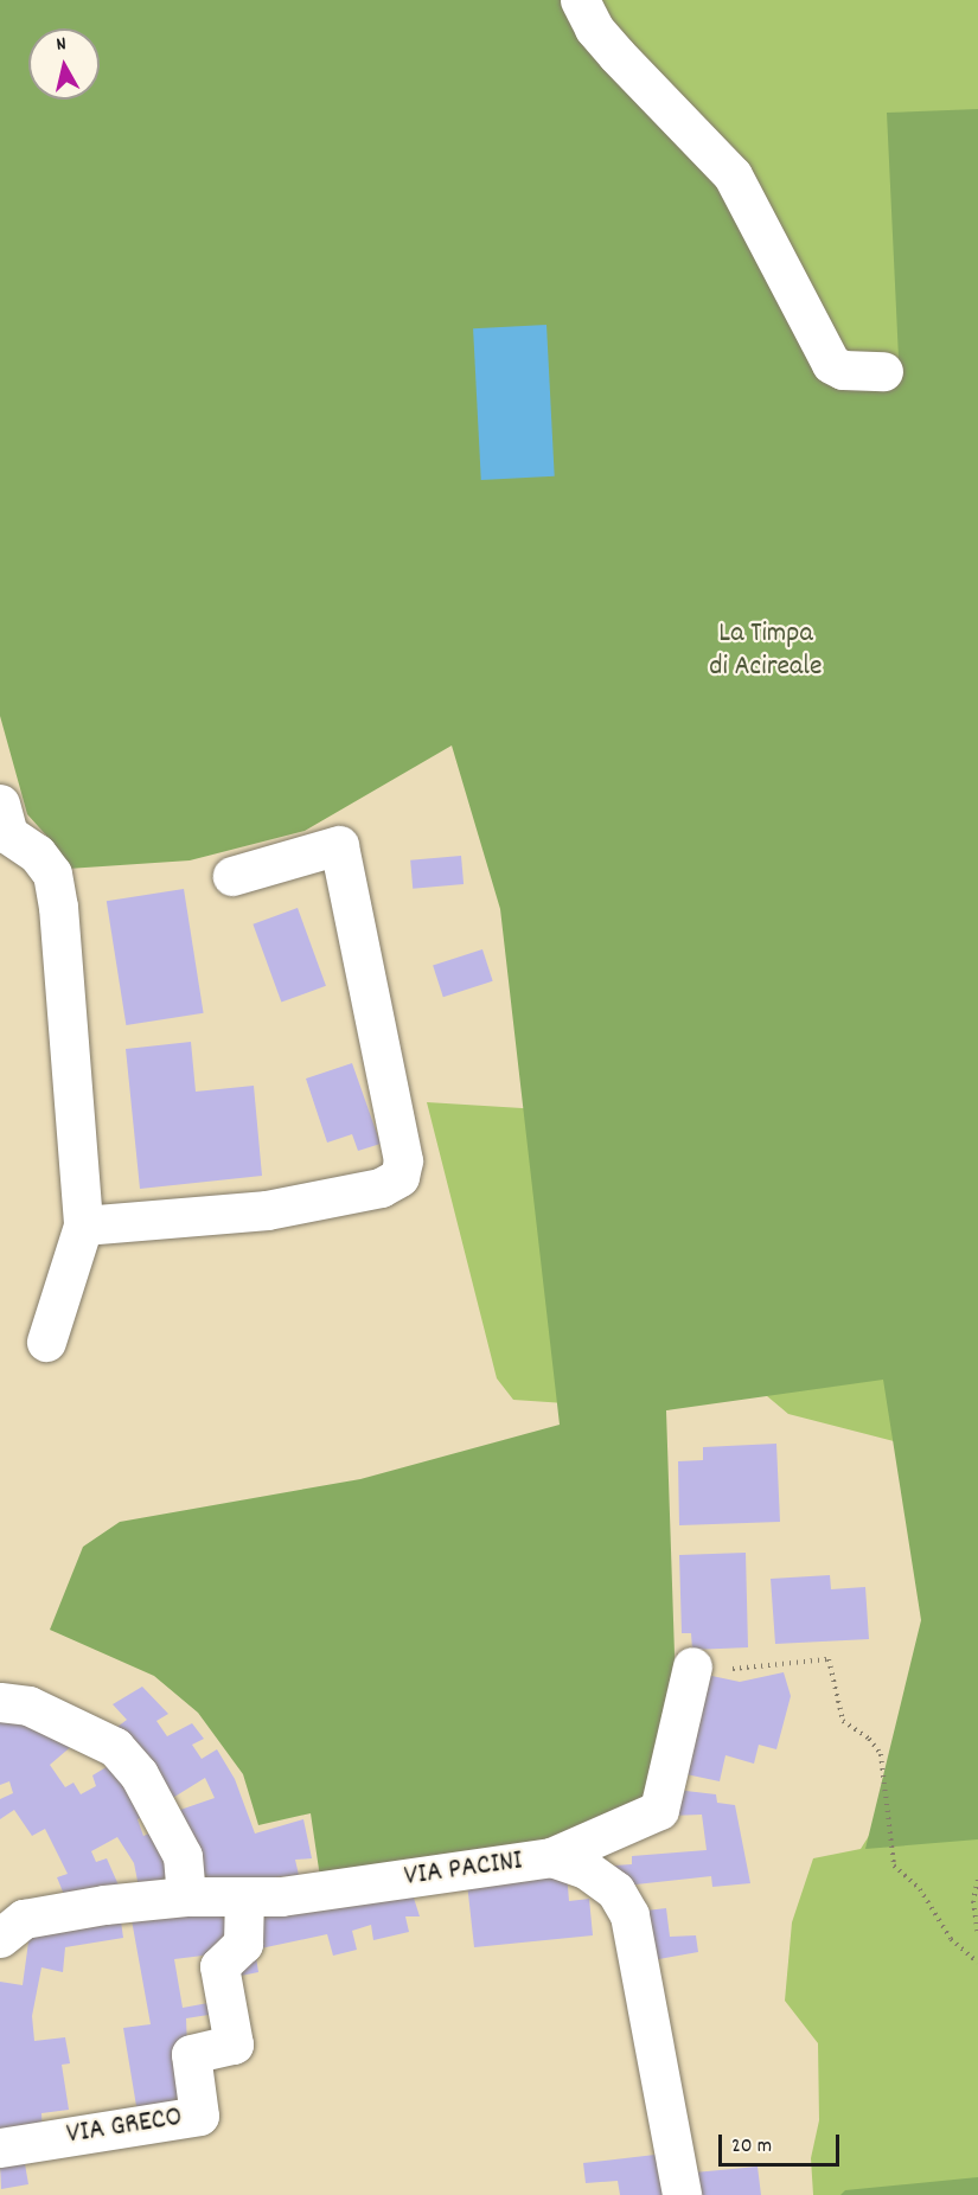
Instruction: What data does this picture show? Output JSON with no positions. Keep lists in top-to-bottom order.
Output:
{
  "streets": {
    "street": ["VIA PACINI", "VIA GRECO"]
  },
  "crossings": [
    ["VIA PACINI", "VIA GRECO"]
  ],
  "parks": ["La Timpa di Acireale"],
  "scale_bar": "20 m",
  "north": "top"
}
